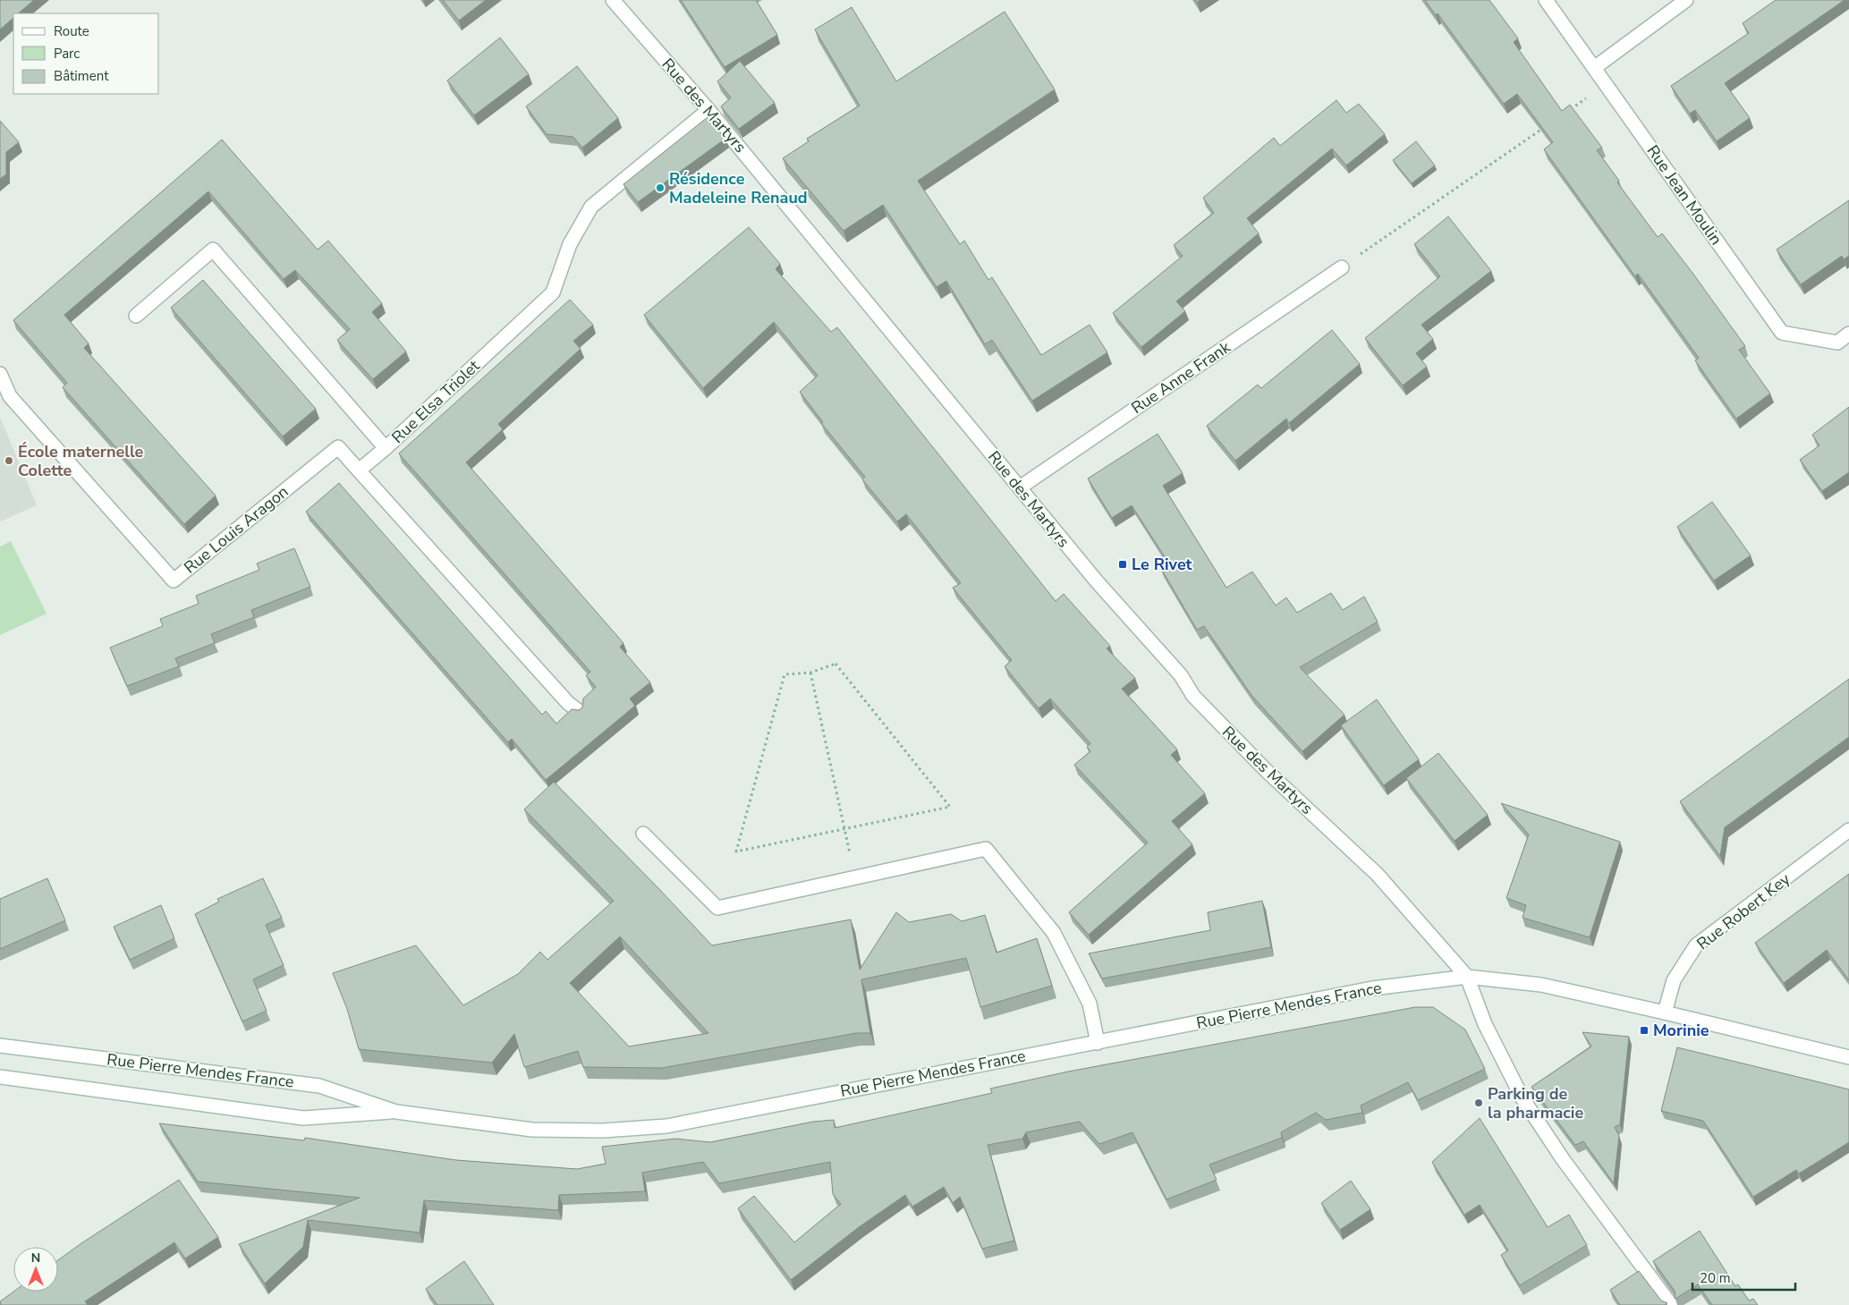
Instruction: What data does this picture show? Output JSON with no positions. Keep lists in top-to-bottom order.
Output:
{
  "streets": {
    "street": [
      "Rue des Martyrs",
      "Rue Jean Moulin",
      "Rue Anne Frank",
      "Rue Elsa Triolet",
      "Rue Louis Aragon",
      "Rue Robert Key",
      "Rue Pierre Mendes France"
    ]
  },
  "crossings": [
    ["Rue des Martyrs", "Rue Anne Frank"],
    ["Rue des Martyrs", "Rue Elsa Triolet"],
    ["Rue des Martyrs", "Rue Pierre Mendes France"],
    ["Rue Robert Key", "Rue Pierre Mendes France"]
  ],
  "places": {
    "other": ["Résidence Madeleine Renaud", "École maternelle Colette", "Parking de la pharmacie"],
    "transit": ["Le Rivet", "Morinie"]
  },
  "legend": ["Route", "Parc", "Bâtiment"],
  "scale_bar": "20 m",
  "north": "top"
}
